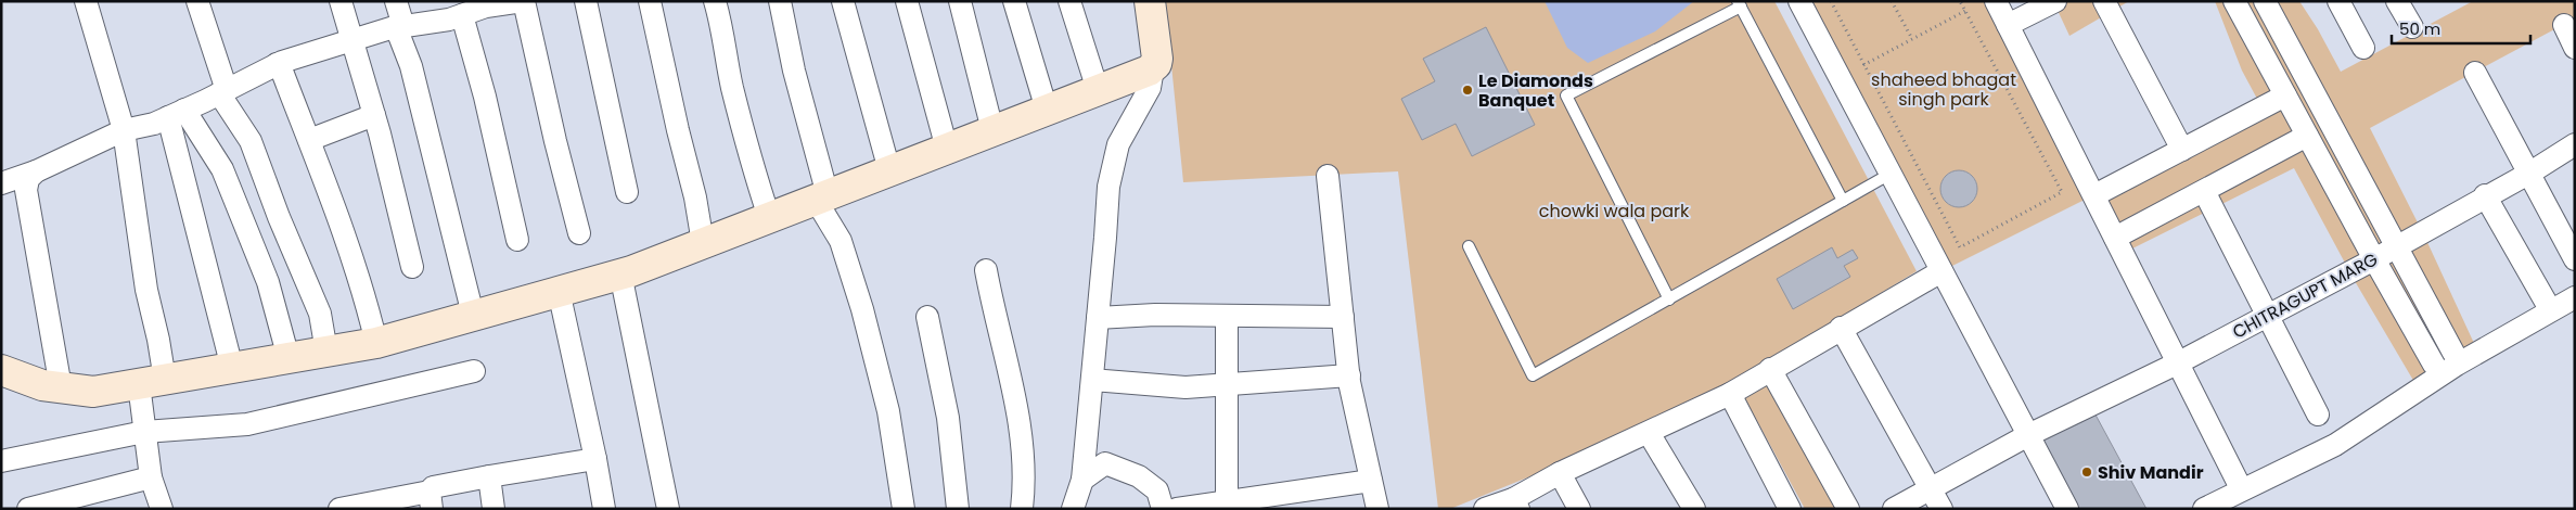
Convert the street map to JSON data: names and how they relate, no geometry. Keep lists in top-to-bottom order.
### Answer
{
  "streets": {
    "street": ["CHITRAGUPT MARG"]
  },
  "parks": ["shaheed bhagat singh park", "chowki wala park"],
  "places": ["Le Diamonds Banquet", "Shiv Mandir"],
  "scale_bar": "50 m"
}
